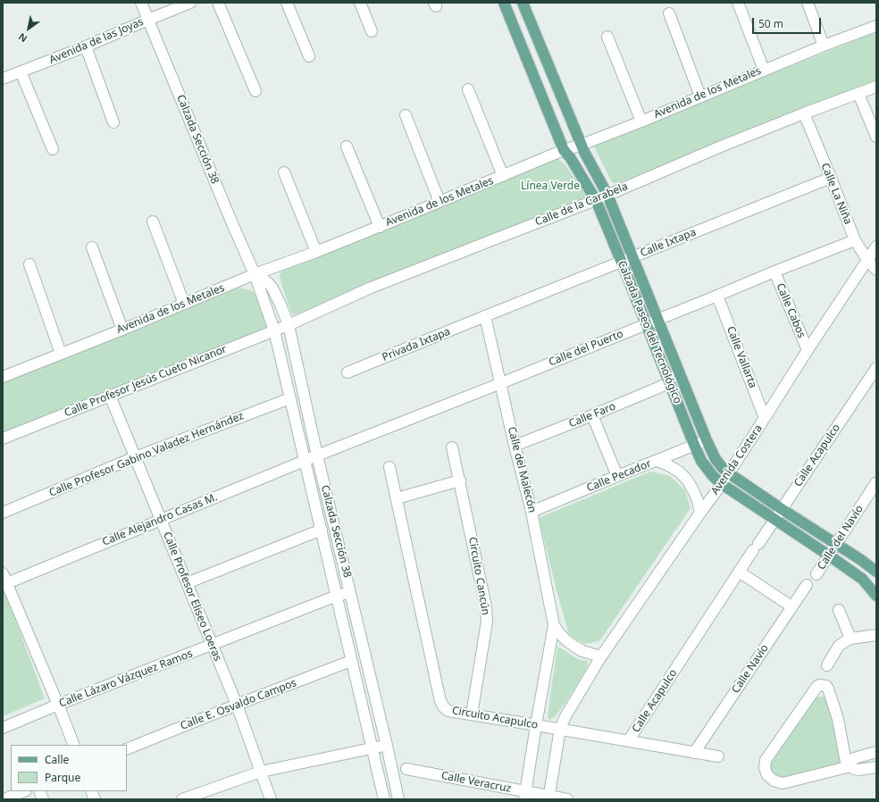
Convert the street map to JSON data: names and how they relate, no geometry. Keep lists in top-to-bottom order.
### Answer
{
  "streets": {
    "main road": ["Calzada Paseo del Tecnológico"],
    "street": [
      "Avenida de las Joyas",
      "Avenida de los Metales",
      "Calzada Sección 38",
      "Calle La Niña",
      "Calle de la Carabela",
      "Calle Ixtapa",
      "Calle Cabos",
      "Privada Ixtapa",
      "Calle del Puerto",
      "Calle Vallarta",
      "Calle Profesor Jesús Cueto Nicanor",
      "Calle Faro",
      "Calle Profesor Gabino Valadez Hernández",
      "Calle Acapulco",
      "Avenida Costera",
      "Calle del Malecón",
      "Calle Pecador",
      "Calle Alejandro Casas M.",
      "Calle del Navío",
      "Circuito Cancún",
      "Calle Profesor Eliseo Loeras",
      "Calle Navío",
      "Calle Lázaro Vázquez Ramos",
      "Calle E. Osvaldo Campos",
      "Circuito Acapulco",
      "Calle Veracruz"
    ]
  },
  "crossings": [
    ["Avenida de las Joyas", "Calzada Sección 38"],
    ["Avenida de los Metales", "Calzada Sección 38"],
    ["Avenida de los Metales", "Calzada Paseo del Tecnológico"],
    ["Calzada Sección 38", "Calle de la Carabela"],
    ["Calzada Sección 38", "Calle del Puerto"],
    ["Calzada Sección 38", "Calle Profesor Jesús Cueto Nicanor"],
    ["Calzada Sección 38", "Calle Profesor Gabino Valadez Hernández"],
    ["Calzada Sección 38", "Calle Alejandro Casas M."],
    ["Calzada Sección 38", "Calle Lázaro Vázquez Ramos"],
    ["Calzada Sección 38", "Calle E. Osvaldo Campos"],
    ["Calle La Niña", "Calle de la Carabela"],
    ["Calle La Niña", "Calle Ixtapa"],
    ["Calle La Niña", "Calle del Puerto"],
    ["Calle La Niña", "Avenida Costera"],
    ["Calle de la Carabela", "Calzada Paseo del Tecnológico"],
    ["Calle de la Carabela", "Calle Profesor Jesús Cueto Nicanor"],
    ["Calle Ixtapa", "Calzada Paseo del Tecnológico"],
    ["Calle Ixtapa", "Privada Ixtapa"],
    ["Calle Ixtapa", "Calle del Malecón"],
    ["Calle Cabos", "Calle del Puerto"],
    ["Calle Cabos", "Avenida Costera"],
    ["Calzada Paseo del Tecnológico", "Calle del Puerto"],
    ["Calzada Paseo del Tecnológico", "Calle Faro"],
    ["Calzada Paseo del Tecnológico", "Calle Acapulco"],
    ["Calzada Paseo del Tecnológico", "Avenida Costera"],
    ["Calzada Paseo del Tecnológico", "Calle Pecador"],
    ["Calzada Paseo del Tecnológico", "Calle del Navío"],
    ["Privada Ixtapa", "Calle del Malecón"],
    ["Calle del Puerto", "Calle Vallarta"],
    ["Calle del Puerto", "Calle del Malecón"],
    ["Calle del Puerto", "Calle Alejandro Casas M."],
    ["Calle Vallarta", "Avenida Costera"],
    ["Calle Profesor Jesús Cueto Nicanor", "Calle Profesor Eliseo Loeras"],
    ["Calle Faro", "Calle del Malecón"],
    ["Calle Profesor Gabino Valadez Hernández", "Calle Profesor Eliseo Loeras"],
    ["Calle Acapulco", "Circuito Acapulco"],
    ["Avenida Costera", "Circuito Acapulco"],
    ["Avenida Costera", "Calle Veracruz"],
    ["Calle del Malecón", "Calle Pecador"],
    ["Calle Alejandro Casas M.", "Calle Profesor Eliseo Loeras"],
    ["Circuito Cancún", "Circuito Acapulco"],
    ["Calle Profesor Eliseo Loeras", "Calle Lázaro Vázquez Ramos"],
    ["Calle Profesor Eliseo Loeras", "Calle E. Osvaldo Campos"],
    ["Calle Navío", "Circuito Acapulco"]
  ],
  "parks": ["Línea Verde"],
  "legend": ["Calle", "Parque"],
  "scale_bar": "50 m",
  "north": "bottom left"
}
